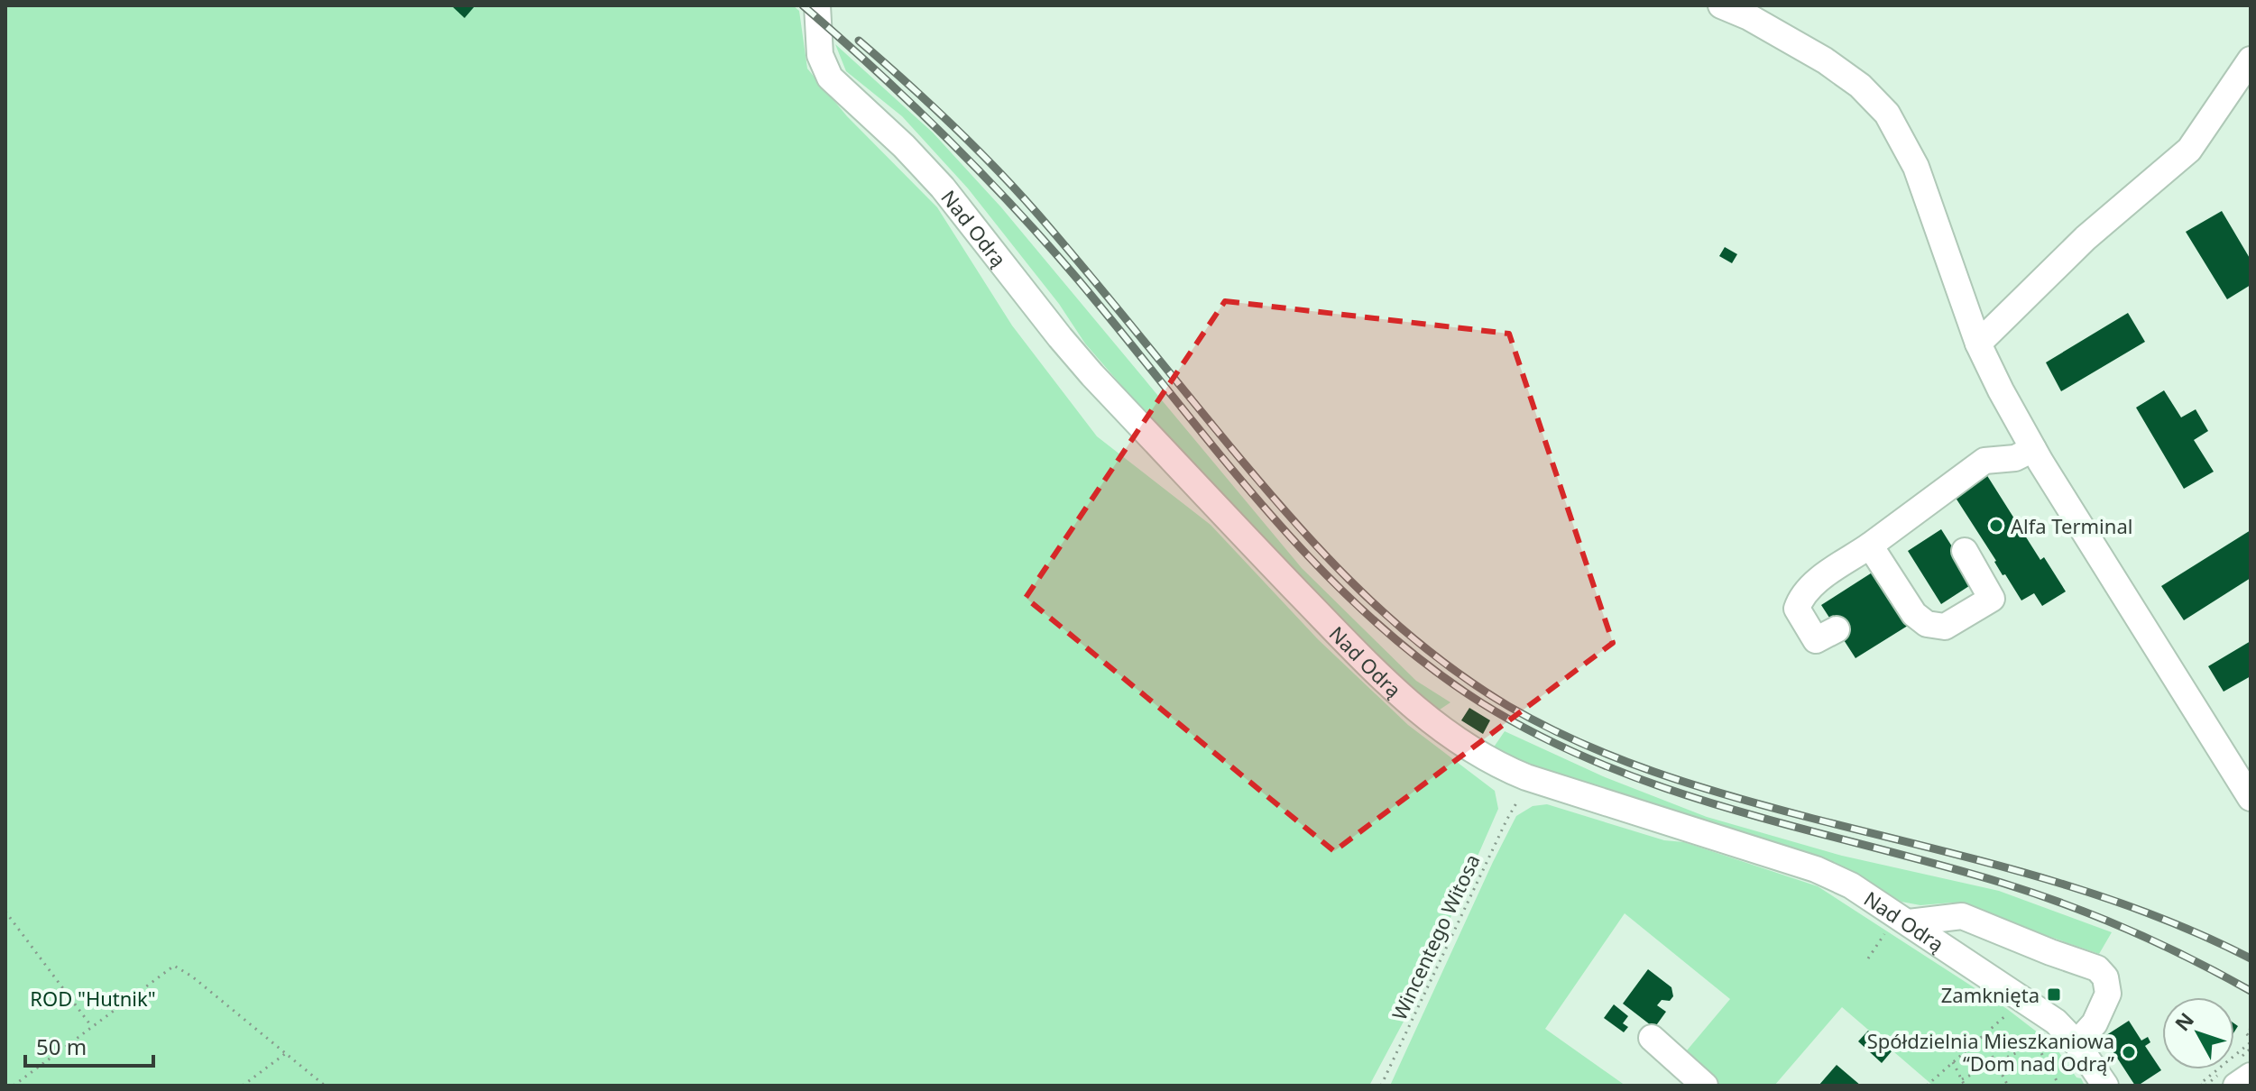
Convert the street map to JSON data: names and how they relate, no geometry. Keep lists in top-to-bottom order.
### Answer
{
  "streets": {
    "street": ["Nad Odrą"],
    "path": ["Wincentego Witosa"]
  },
  "parks": ["ROD \"Hutnik\""],
  "places": {
    "other": ["Alfa Terminal", "Spółdzielnia Mieszkaniowa “Dom nad Odrą”"],
    "transit": ["Zamknięta"]
  },
  "scale_bar": "50 m",
  "north": "top left"
}
